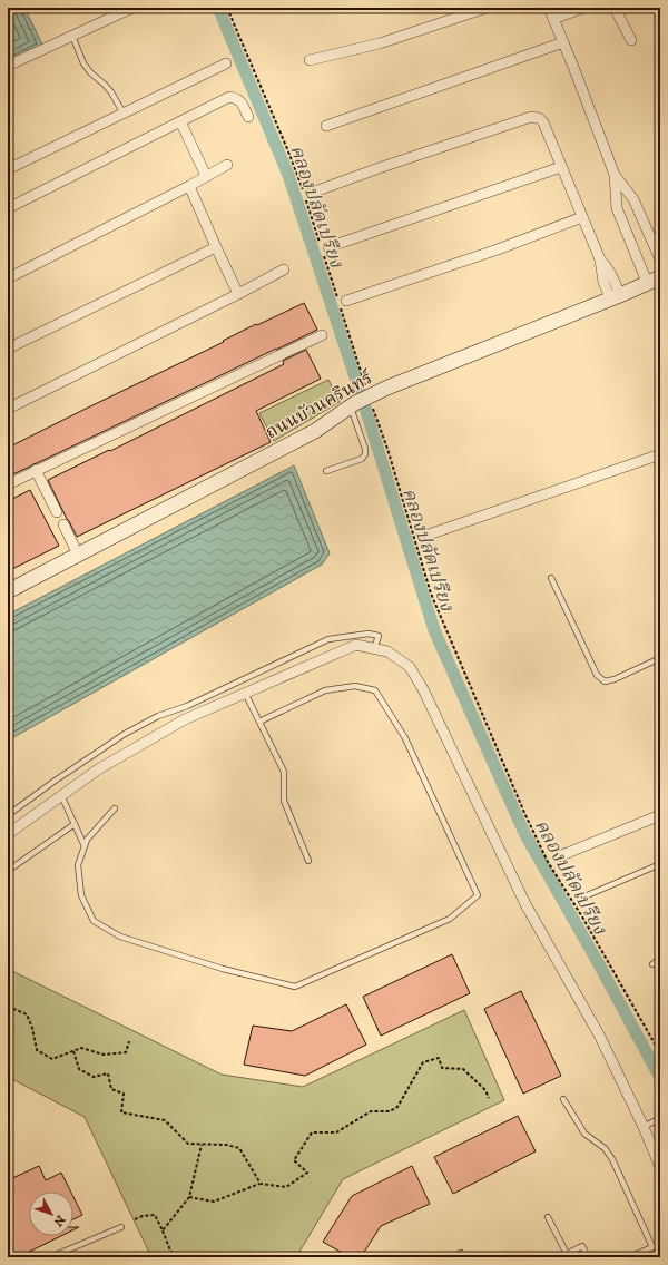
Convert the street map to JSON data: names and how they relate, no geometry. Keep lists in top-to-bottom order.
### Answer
{
  "streets": {
    "street": ["ถนนบัวนครินทร์"]
  },
  "water": ["คลองปลัดเปรียง"],
  "north": "bottom right"
}
